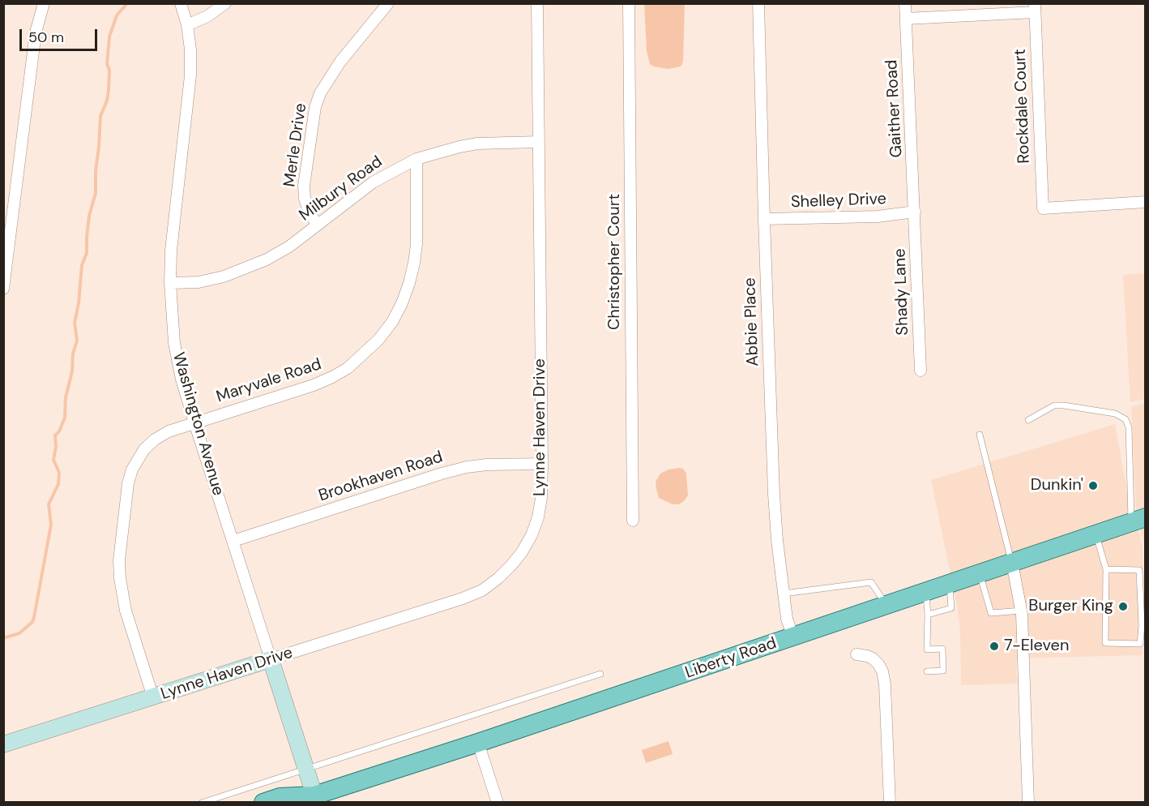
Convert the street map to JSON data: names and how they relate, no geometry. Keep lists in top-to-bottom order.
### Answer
{
  "streets": {
    "main road": ["Washington Avenue", "Lynne Haven Drive", "Liberty Road"],
    "street": [
      "Rockdale Court",
      "Gaither Road",
      "Merle Drive",
      "Milbury Road",
      "Shelley Drive",
      "Christopher Court",
      "Shady Lane",
      "Abbie Place",
      "Maryvale Road",
      "Brookhaven Road"
    ]
  },
  "crossings": [
    ["Gaither Road", "Shelley Drive"],
    ["Gaither Road", "Shady Lane"],
    ["Merle Drive", "Milbury Road"],
    ["Milbury Road", "Maryvale Road"],
    ["Milbury Road", "Washington Avenue"],
    ["Milbury Road", "Lynne Haven Drive"],
    ["Shelley Drive", "Shady Lane"],
    ["Shelley Drive", "Abbie Place"],
    ["Abbie Place", "Liberty Road"],
    ["Maryvale Road", "Washington Avenue"],
    ["Maryvale Road", "Lynne Haven Drive"],
    ["Washington Avenue", "Lynne Haven Drive"],
    ["Washington Avenue", "Brookhaven Road"],
    ["Washington Avenue", "Liberty Road"],
    ["Lynne Haven Drive", "Brookhaven Road"]
  ],
  "places": ["Dunkin'", "Burger King", "7-Eleven"],
  "scale_bar": "50 m"
}
